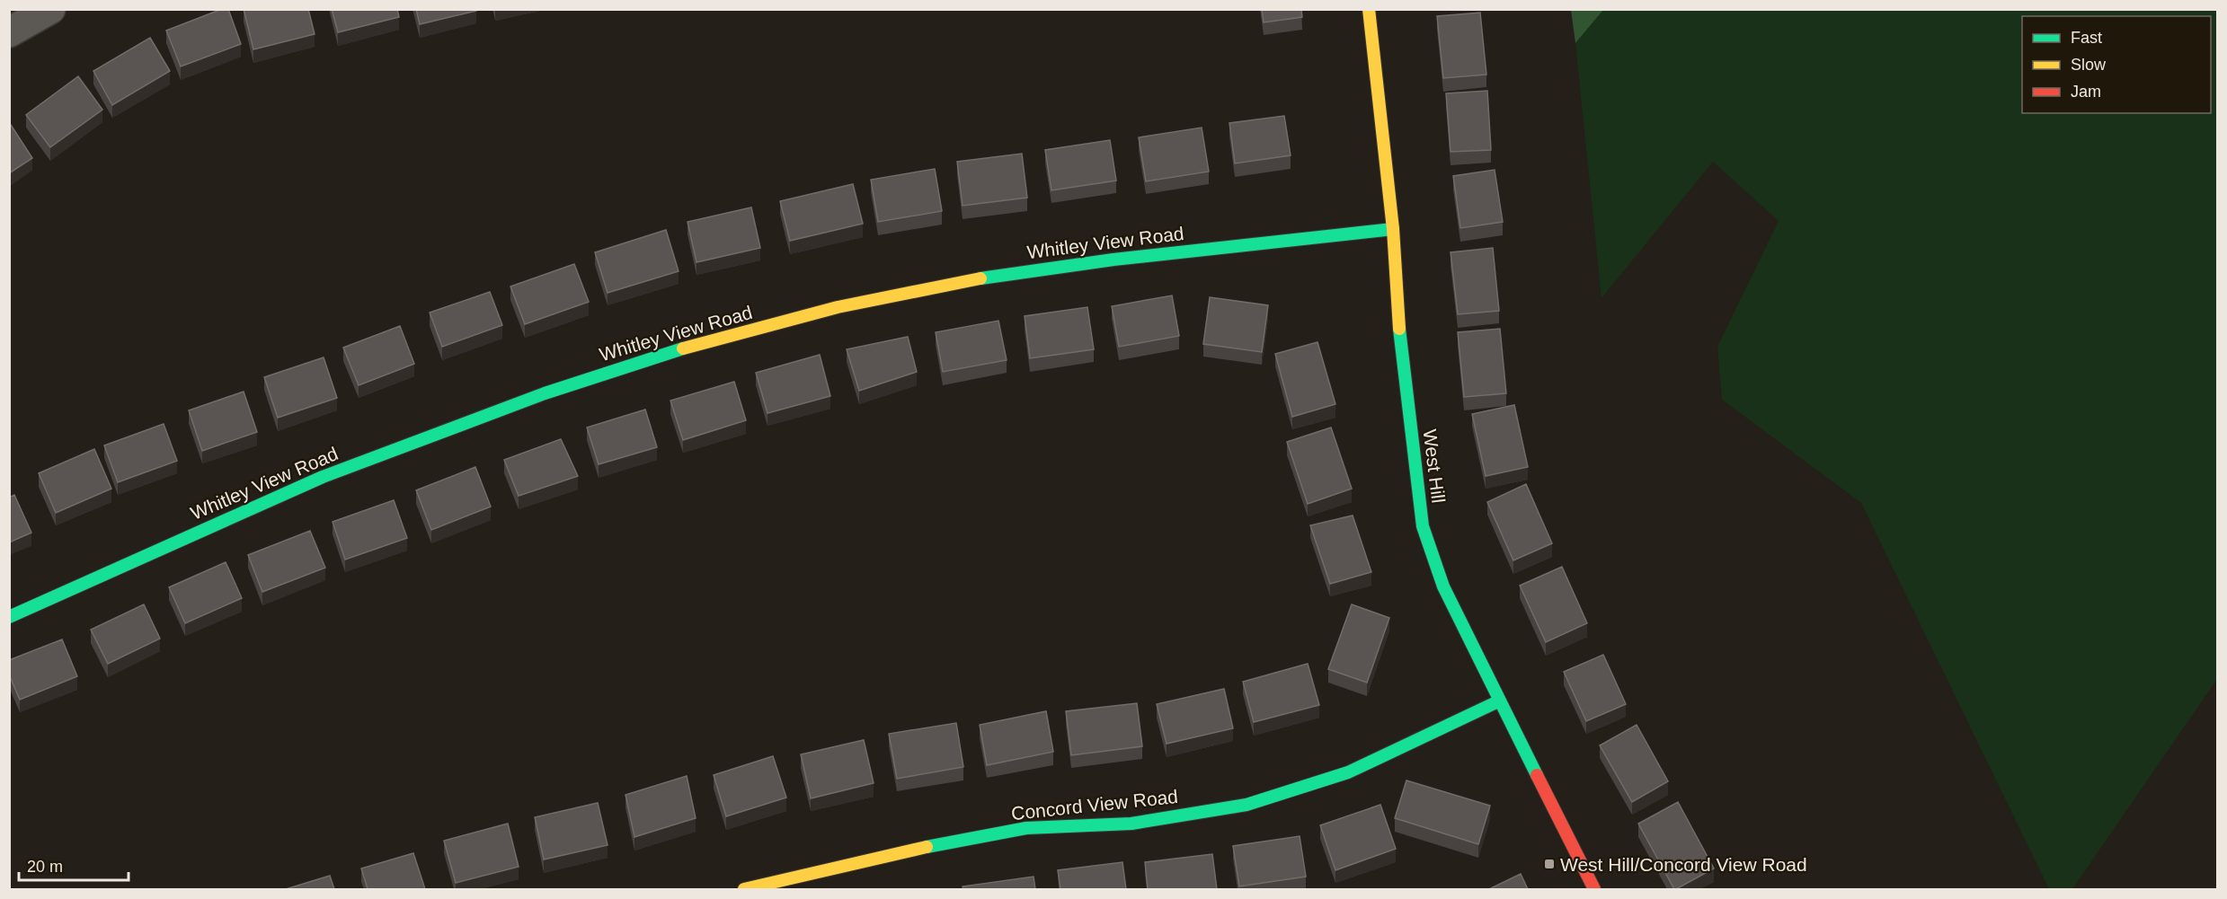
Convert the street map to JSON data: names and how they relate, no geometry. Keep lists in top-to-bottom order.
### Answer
{
  "streets": {
    "street": ["Whitley View Road", "West Hill", "Concord View Road"]
  },
  "crossings": [
    ["Whitley View Road", "West Hill"],
    ["West Hill", "Concord View Road"]
  ],
  "places": {
    "transit": ["West Hill/Concord View Road"]
  },
  "legend": ["Fast", "Slow", "Jam"],
  "scale_bar": "20 m"
}
